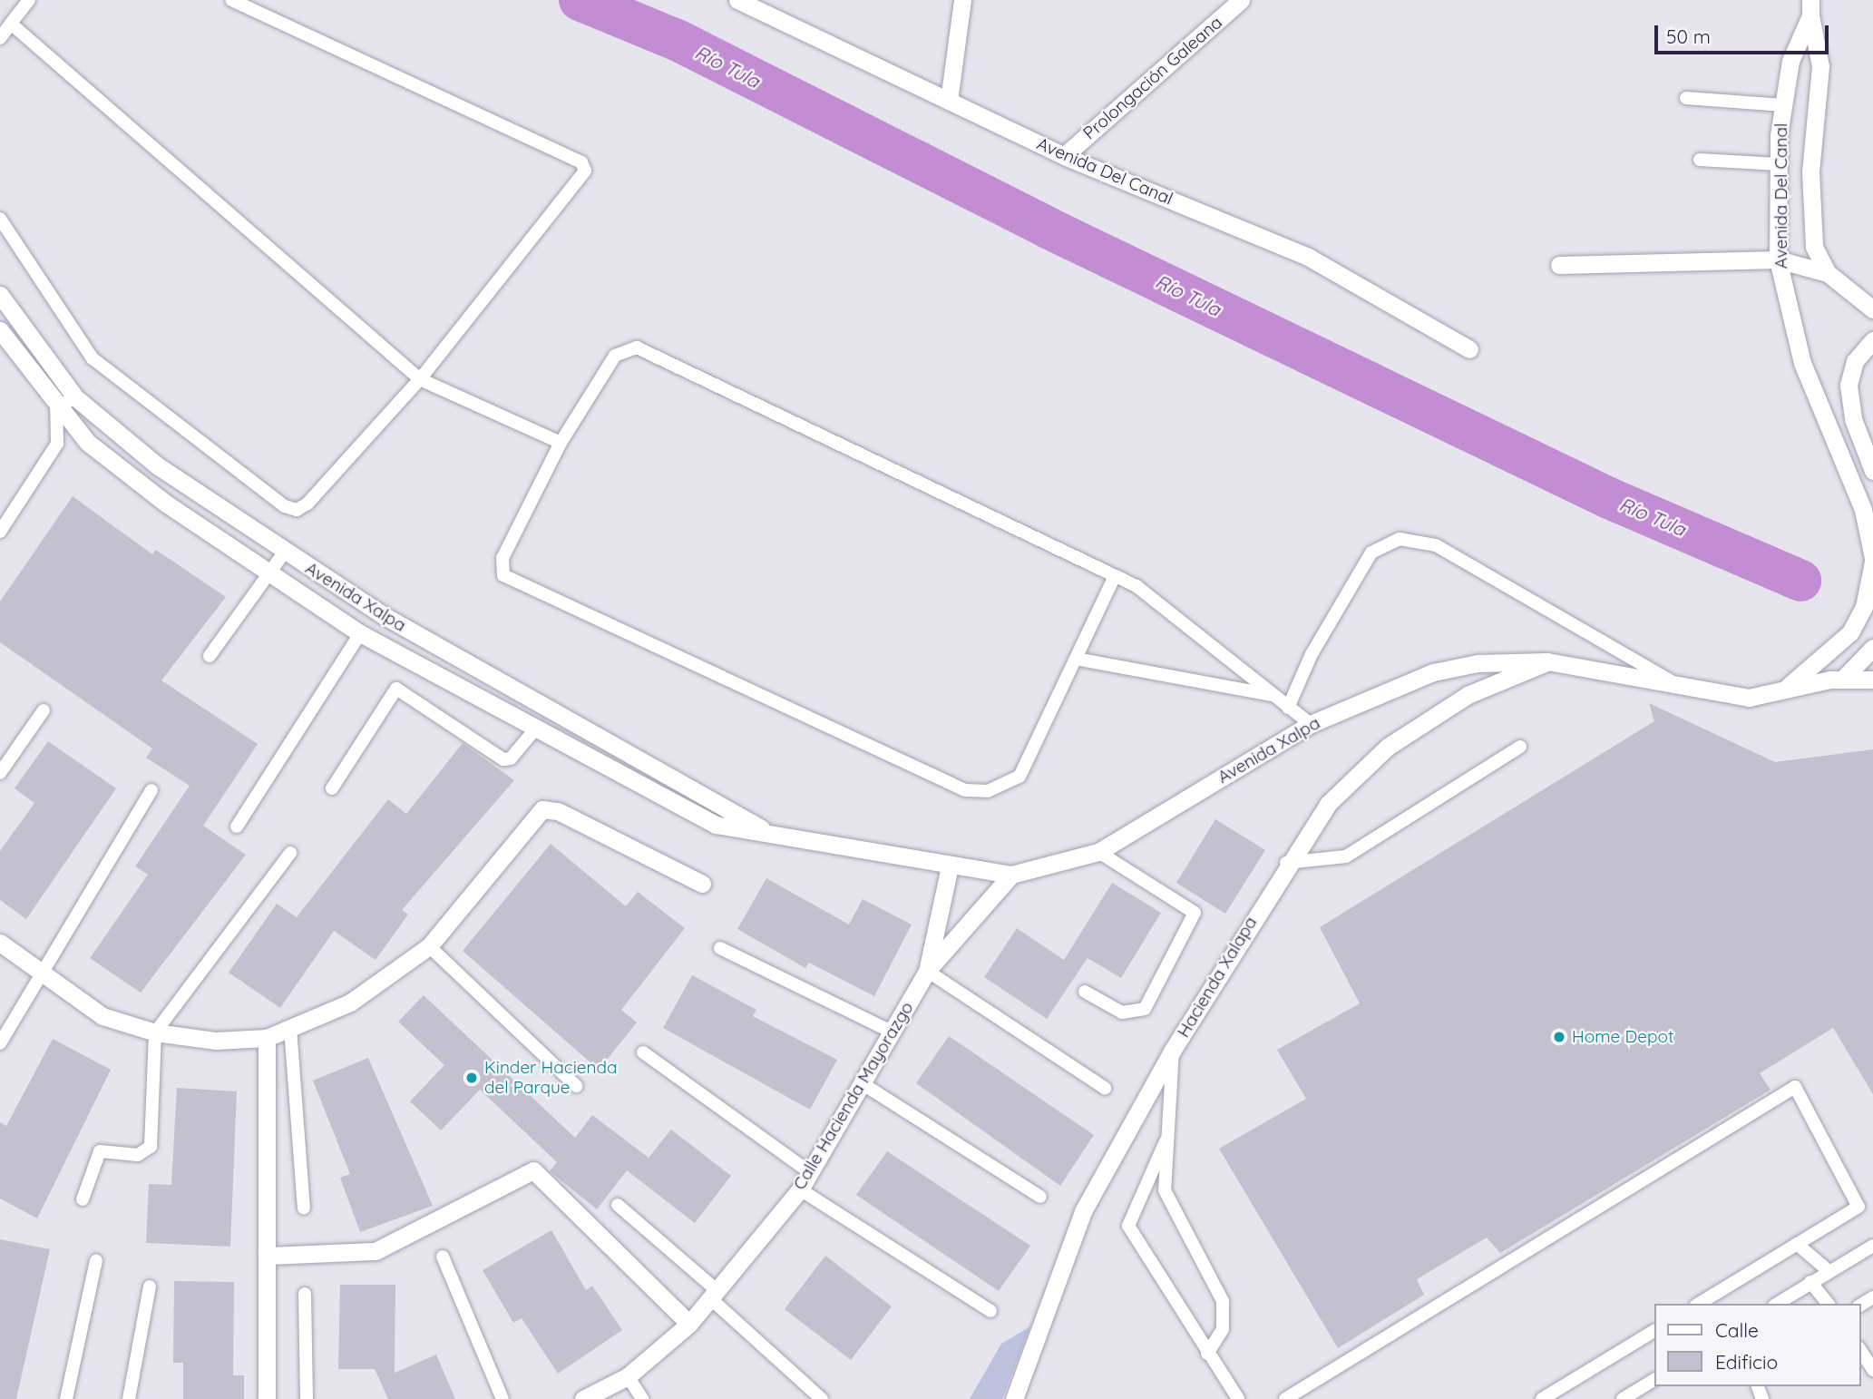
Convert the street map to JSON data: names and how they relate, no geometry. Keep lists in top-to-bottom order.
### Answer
{
  "streets": {
    "street": [
      "Prolongación Galeana",
      "Avenida Del Canal",
      "Avenida Xalpa",
      "Hacienda Xalapa",
      "Calle Hacienda Mayorazgo"
    ]
  },
  "crossings": [
    ["Prolongación Galeana", "Avenida Del Canal"],
    ["Avenida Del Canal", "Avenida Xalpa"],
    ["Avenida Xalpa", "Hacienda Xalapa"],
    ["Avenida Xalpa", "Calle Hacienda Mayorazgo"]
  ],
  "water": ["Río Tula"],
  "places": ["Home Depot", "Kinder Hacienda del Parque"],
  "legend": ["Calle", "Edificio"],
  "scale_bar": "50 m"
}
